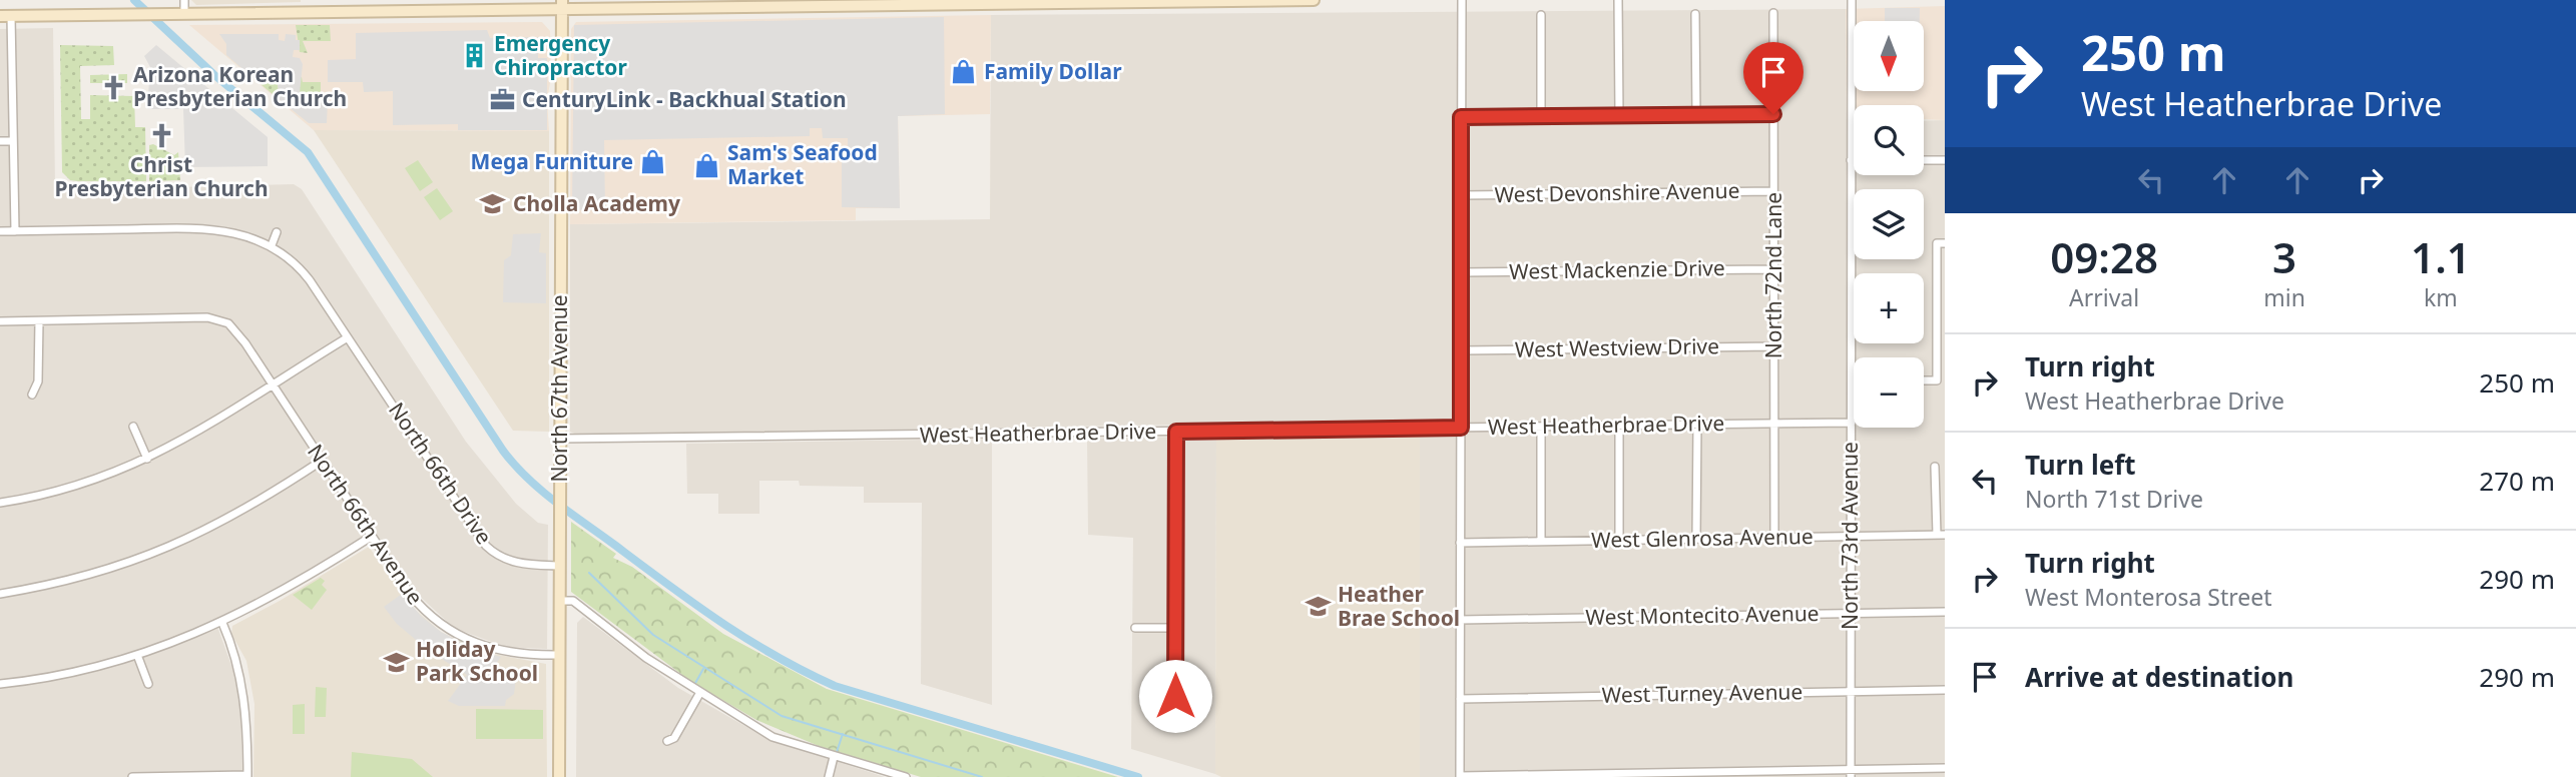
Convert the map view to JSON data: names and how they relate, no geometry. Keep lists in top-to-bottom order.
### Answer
{
  "streets": {
    "main road": ["North 67th Avenue"],
    "street": [
      "West Devonshire Avenue",
      "West Mackenzie Drive",
      "North 72nd Lane",
      "West Westview Drive",
      "West Heatherbrae Drive",
      "North 66th Drive",
      "North 66th Avenue",
      "North 73rd Avenue",
      "West Glenrosa Avenue",
      "West Montecito Avenue",
      "West Turney Avenue"
    ]
  },
  "crossings": [
    ["West Devonshire Avenue", "North 72nd Lane"],
    ["West Mackenzie Drive", "North 72nd Lane"],
    ["North 72nd Lane", "West Westview Drive"],
    ["North 72nd Lane", "West Heatherbrae Drive"],
    ["North 72nd Lane", "West Glenrosa Avenue"],
    ["North 67th Avenue", "West Heatherbrae Drive"],
    ["North 67th Avenue", "North 66th Drive"],
    ["North 67th Avenue", "North 66th Avenue"],
    ["West Heatherbrae Drive", "North 73rd Avenue"],
    ["North 73rd Avenue", "West Glenrosa Avenue"],
    ["North 73rd Avenue", "West Montecito Avenue"],
    ["North 73rd Avenue", "West Turney Avenue"]
  ],
  "places": {
    "building": ["Emergency Chiropractor"],
    "shop": ["Family Dollar", "Mega Furniture", "Sam's Seafood Market"],
    "church": ["Arizona Korean Presbyterian Church", "Christ Presbyterian Church"],
    "office": ["CenturyLink - Backhual Station"],
    "school or university": ["Cholla Academy", "Heather Brae School", "Holiday Park School"]
  },
  "north": "bottom",
  "page": {
    "turn": ["250 m", "West Heatherbrae Drive"],
    "map_buttons": ["+", "−"],
    "eta": [
      "09:28",
      "Arrival",
      "3",
      "min",
      "1.1",
      "km"
    ],
    "list": [
      {
        "name": "Turn right",
        "note": "West Heatherbrae Drive",
        "value": "250 m"
      },
      {
        "name": "Turn left",
        "note": "North 71st Drive",
        "value": "270 m"
      },
      {
        "name": "Turn right",
        "note": "West Monterosa Street",
        "value": "290 m"
      },
      {
        "name": "Arrive at destination",
        "value": "290 m"
      }
    ]
  }
}
